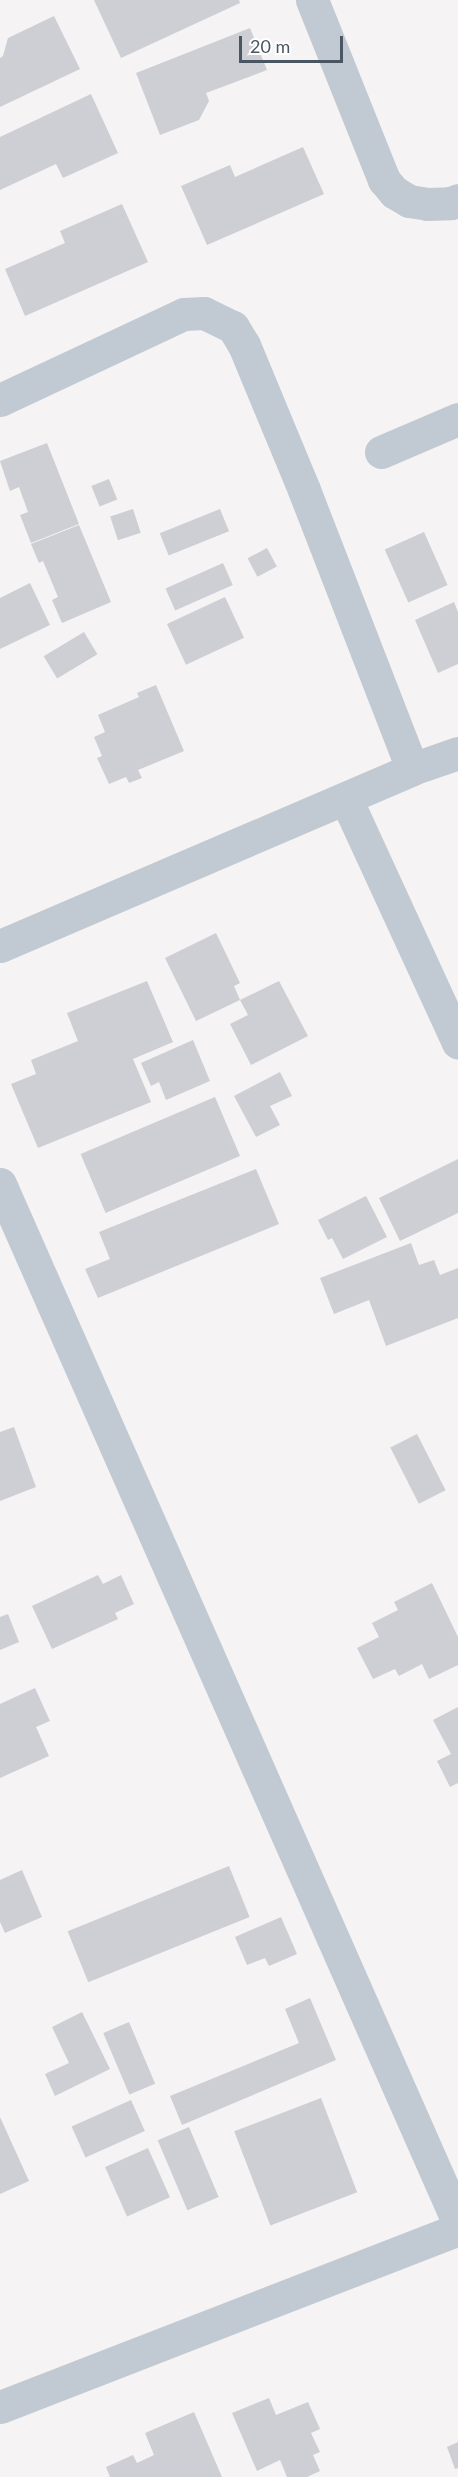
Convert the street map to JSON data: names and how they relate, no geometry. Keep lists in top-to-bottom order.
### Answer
{
  "scale_bar": "20 m"
}
